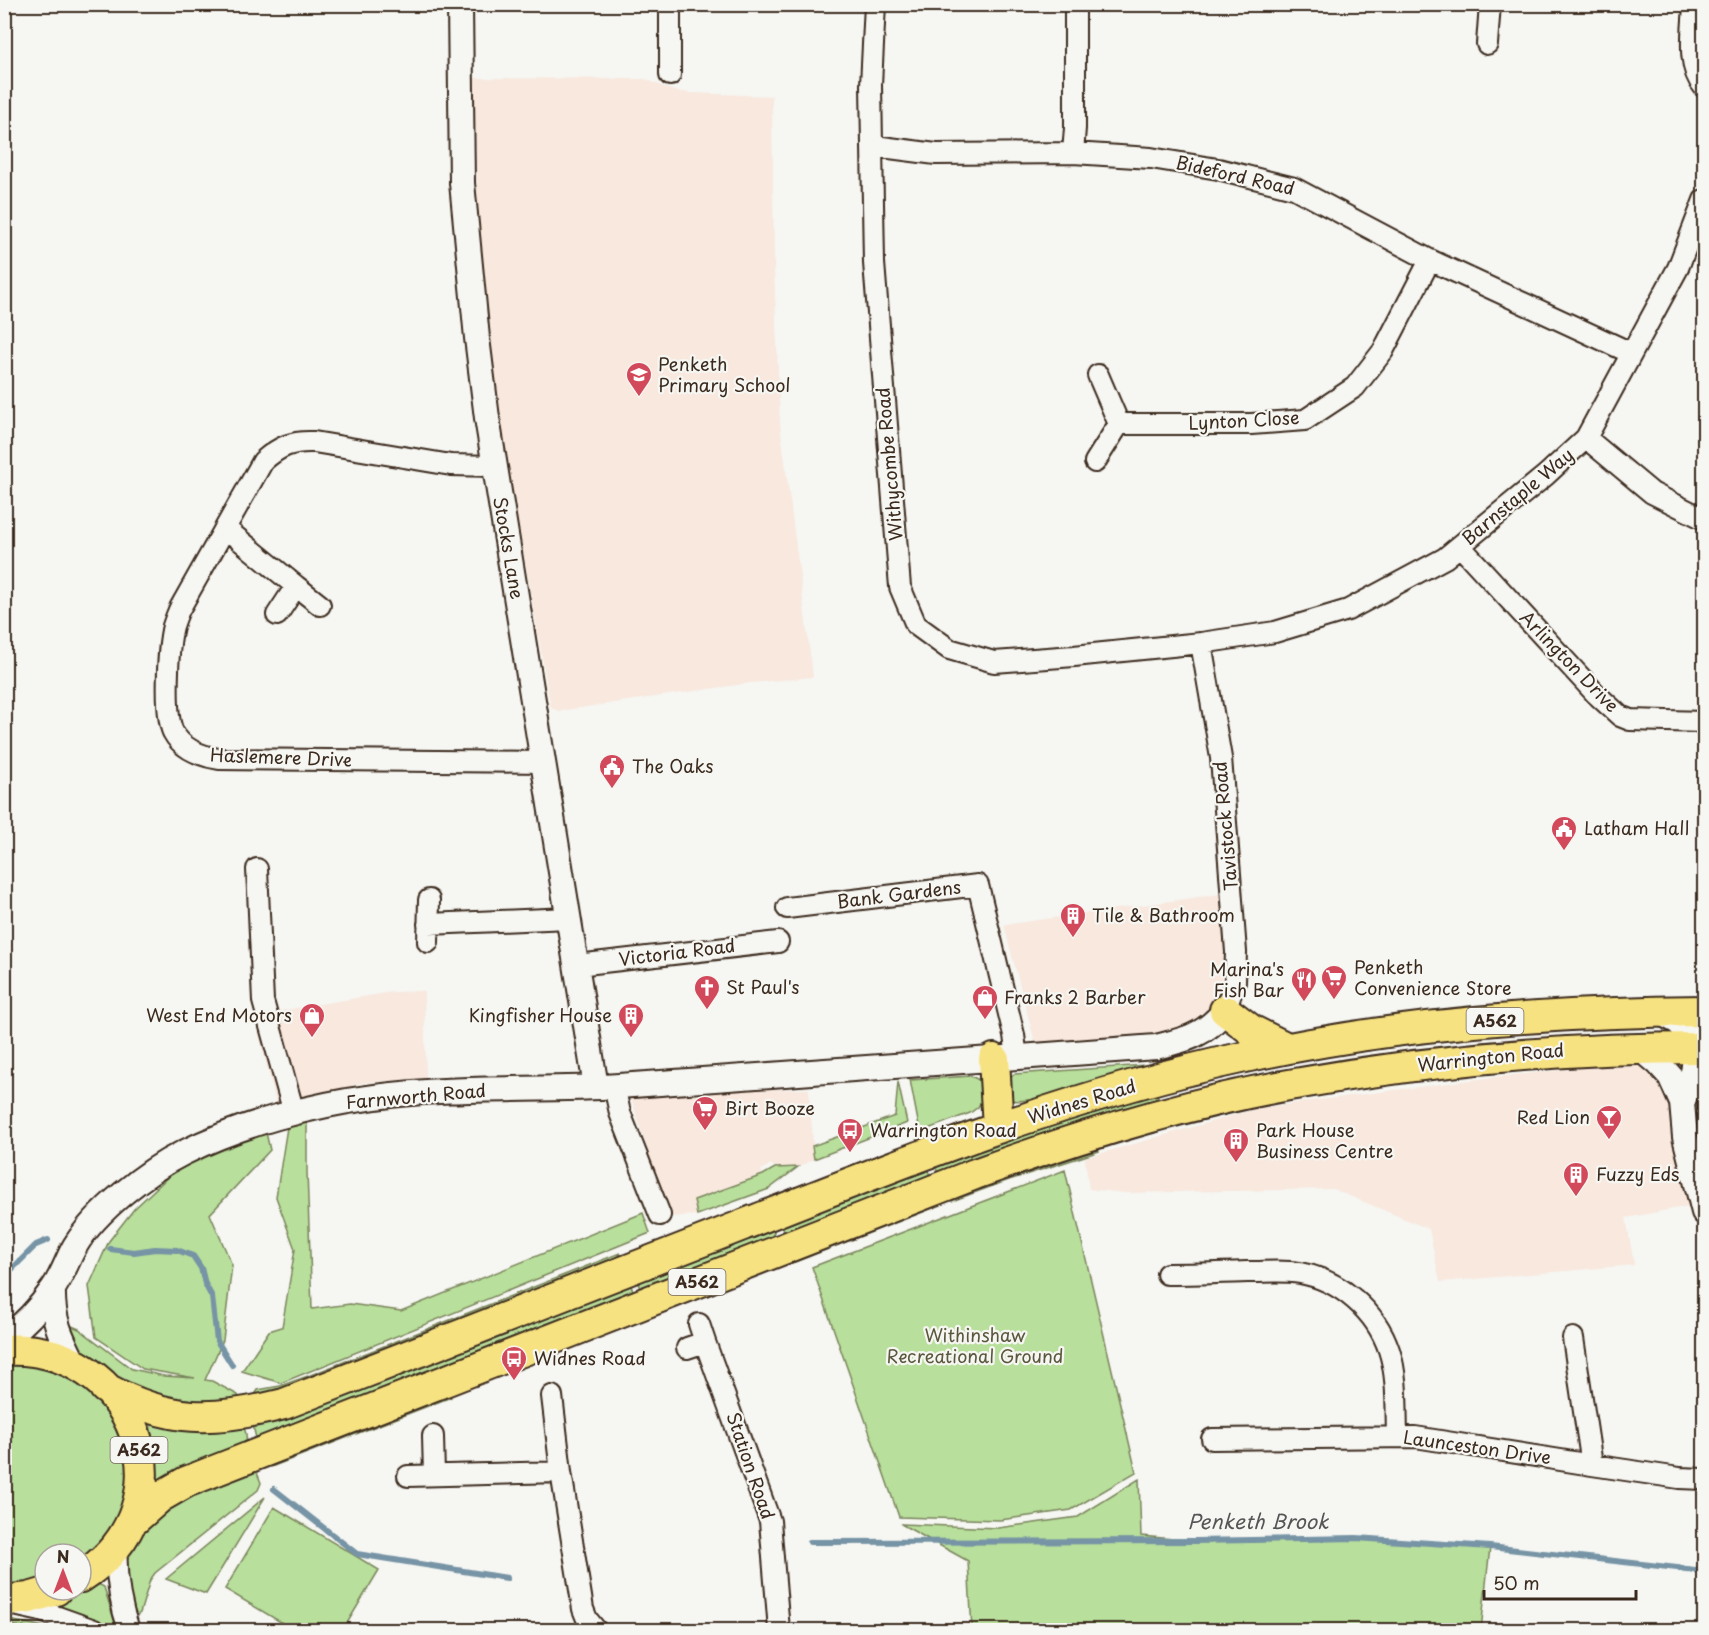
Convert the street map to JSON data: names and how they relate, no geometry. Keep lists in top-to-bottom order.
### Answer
{
  "streets": {
    "main road": ["A562", "Warrington Road", "Widnes Road"],
    "street": [
      "Bideford Road",
      "Lynton Close",
      "Withycombe Road",
      "Barnstaple Way",
      "Stocks Lane",
      "Arlington Drive",
      "Haslemere Drive",
      "Tavistock Road",
      "Bank Gardens",
      "Victoria Road",
      "Farnworth Road",
      "Launceston Drive",
      "Station Road"
    ]
  },
  "crossings": [
    ["Bideford Road", "Lynton Close"],
    ["Bideford Road", "Withycombe Road"],
    ["Bideford Road", "Barnstaple Way"],
    ["Withycombe Road", "Barnstaple Way"],
    ["Withycombe Road", "Tavistock Road"],
    ["Barnstaple Way", "Arlington Drive"],
    ["Barnstaple Way", "Tavistock Road"],
    ["Stocks Lane", "Haslemere Drive"],
    ["Stocks Lane", "Victoria Road"],
    ["Stocks Lane", "Farnworth Road"],
    ["A562", "Widnes Road"],
    ["Warrington Road", "Widnes Road"]
  ],
  "water": ["Penketh Brook"],
  "parks": ["Withinshaw Recreational Ground"],
  "places": {
    "school or university": ["Penketh Primary School"],
    "public building": ["The Oaks", "Latham Hall"],
    "building": [
      "Tile & Bathroom",
      "Kingfisher House",
      "Park House Business Centre",
      "Fuzzy Eds"
    ],
    "supermarket": ["Penketh Convenience Store", "Birt Booze"],
    "restaurant": ["Marina's Fish Bar"],
    "church": ["St Paul's"],
    "shop": ["Franks 2 Barber", "West End Motors"],
    "bar": ["Red Lion"],
    "bus stop": ["Warrington Road", "Widnes Road"]
  },
  "scale_bar": "50 m",
  "north": "top"
}
